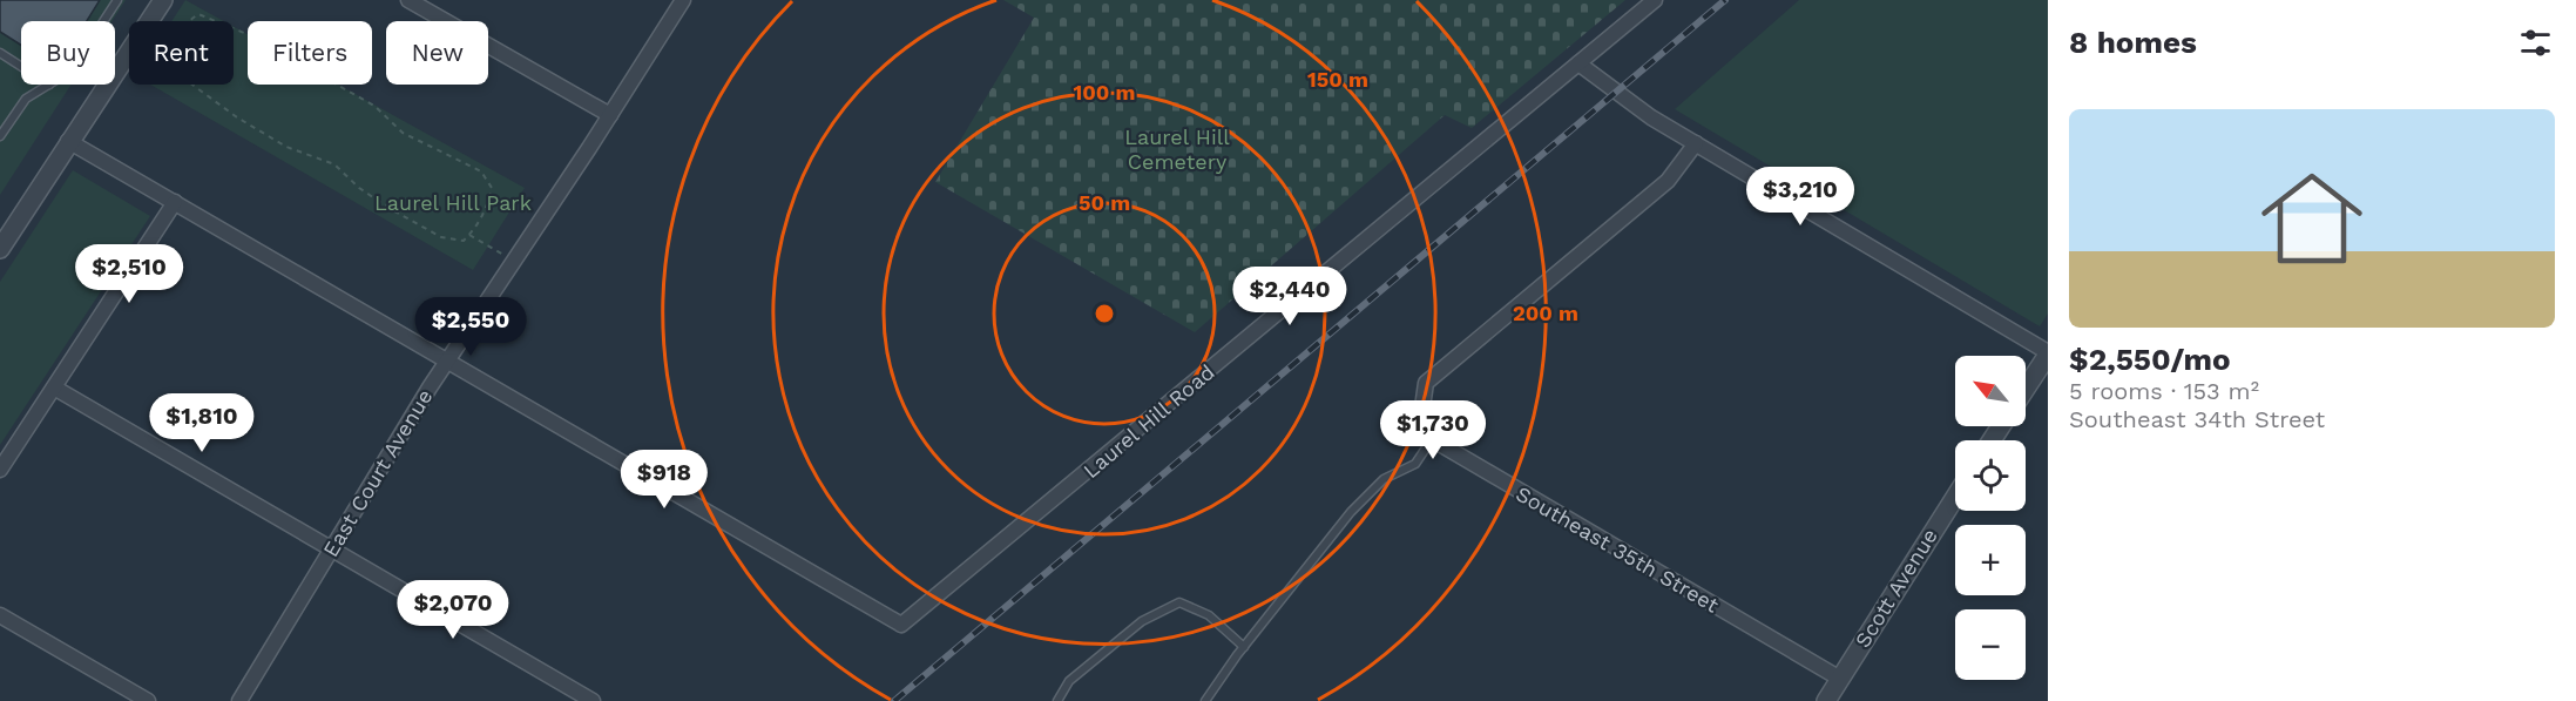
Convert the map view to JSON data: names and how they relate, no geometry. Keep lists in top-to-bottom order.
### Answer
{
  "streets": {
    "street": [
      "Laurel Hill Road",
      "East Court Avenue",
      "Southeast 35th Street",
      "Scott Avenue"
    ]
  },
  "crossings": [
    ["Laurel Hill Road", "East Court Avenue"],
    ["Southeast 35th Street", "Scott Avenue"]
  ],
  "parks": ["Laurel Hill Cemetery", "Laurel Hill Park"],
  "north": "top left",
  "page": {
    "heading": "8 homes",
    "chip": [
      "Buy",
      "Rent",
      "Filters",
      "New"
    ],
    "list": [
      {
        "name": "$2,550/mo",
        "note": "5 rooms · 153 m² · Southeast 34th Street"
      }
    ],
    "price": [
      "$3,210",
      "$2,510",
      "$2,440",
      "$2,550",
      "$1,810",
      "$1,730",
      "$918",
      "$2,070"
    ],
    "map_buttons": ["+", "−"]
  },
  "rings": [
    "150 m",
    "100 m",
    "50 m",
    "200 m"
  ]
}
